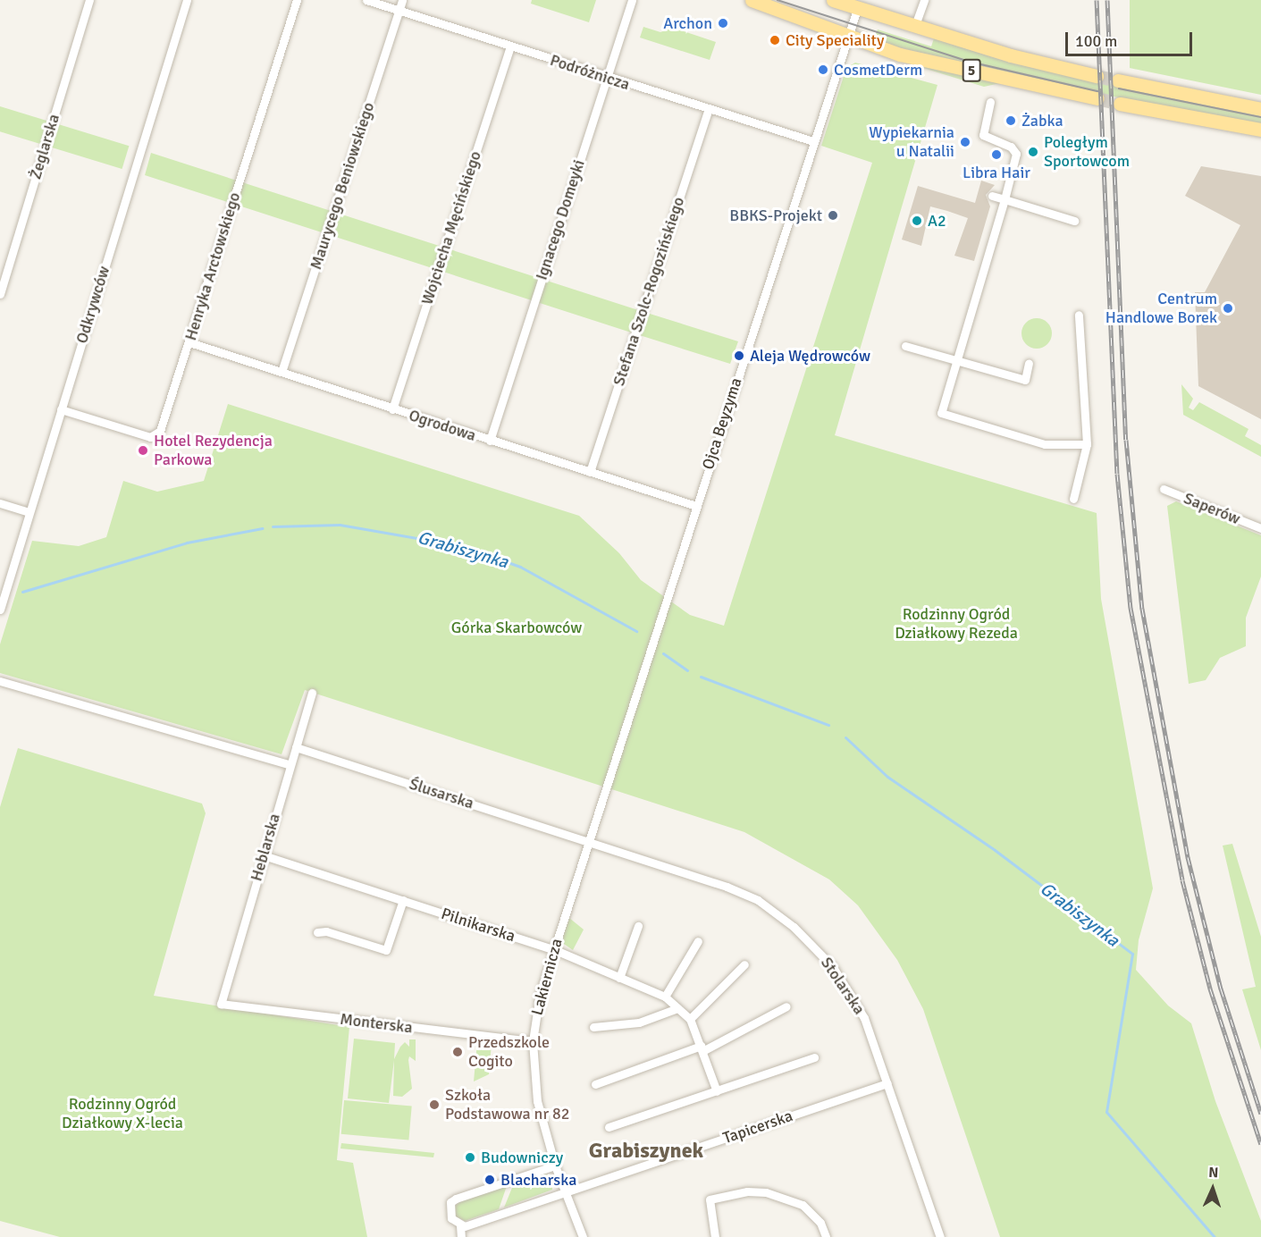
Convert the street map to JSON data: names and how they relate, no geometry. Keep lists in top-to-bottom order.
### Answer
{
  "streets": {
    "main road": ["5"],
    "street": [
      "Podróżnicza",
      "Żeglarska",
      "Maurycego Beniowskiego",
      "Ignacego Domeyki",
      "Wojciecha Męcińskiego",
      "Henryka Arctowskiego",
      "Stefana Szolc-Rogozińskiego",
      "Odkrywców",
      "Ojca Beyzyma",
      "Ogrodowa",
      "Saperów",
      "Ślusarska",
      "Heblarska",
      "Pilnikarska",
      "Lakiernicza",
      "Stolarska",
      "Monterska",
      "Tapicerska"
    ]
  },
  "crossings": [
    ["5", "Ojca Beyzyma"],
    ["Podróżnicza", "Maurycego Beniowskiego"],
    ["Podróżnicza", "Ignacego Domeyki"],
    ["Podróżnicza", "Wojciecha Męcińskiego"],
    ["Podróżnicza", "Stefana Szolc-Rogozińskiego"],
    ["Podróżnicza", "Ojca Beyzyma"],
    ["Maurycego Beniowskiego", "Ogrodowa"],
    ["Ignacego Domeyki", "Ogrodowa"],
    ["Wojciecha Męcińskiego", "Ogrodowa"],
    ["Henryka Arctowskiego", "Odkrywców"],
    ["Henryka Arctowskiego", "Ogrodowa"],
    ["Stefana Szolc-Rogozińskiego", "Ogrodowa"],
    ["Ojca Beyzyma", "Ogrodowa"],
    ["Ojca Beyzyma", "Ślusarska"],
    ["Ojca Beyzyma", "Lakiernicza"],
    ["Ojca Beyzyma", "Stolarska"],
    ["Ślusarska", "Heblarska"],
    ["Ślusarska", "Lakiernicza"],
    ["Ślusarska", "Stolarska"],
    ["Heblarska", "Pilnikarska"],
    ["Heblarska", "Monterska"],
    ["Pilnikarska", "Lakiernicza"],
    ["Lakiernicza", "Stolarska"],
    ["Lakiernicza", "Monterska"],
    ["Lakiernicza", "Tapicerska"],
    ["Stolarska", "Tapicerska"]
  ],
  "districts": ["Grabiszynek"],
  "water": ["Grabiszynka"],
  "parks": ["Rodzinny Ogród Działkowy Rezeda", "Górka Skarbowców", "Rodzinny Ogród Działkowy X-lecia"],
  "places": [
    "Archon",
    "City Speciality",
    "CosmetDerm",
    "Żabka",
    "Wypiekarnia u Natalii",
    "Poległym Sportowcom",
    "Libra Hair",
    "BBKS-Projekt",
    "A2",
    "Centrum Handlowe Borek",
    "Aleja Wędrowców",
    "Hotel Rezydencja Parkowa",
    "Przedszkole Cogito",
    "Szkoła Podstawowa nr 82",
    "Budowniczy",
    "Blacharska"
  ],
  "scale_bar": "100 m",
  "north": "top"
}
